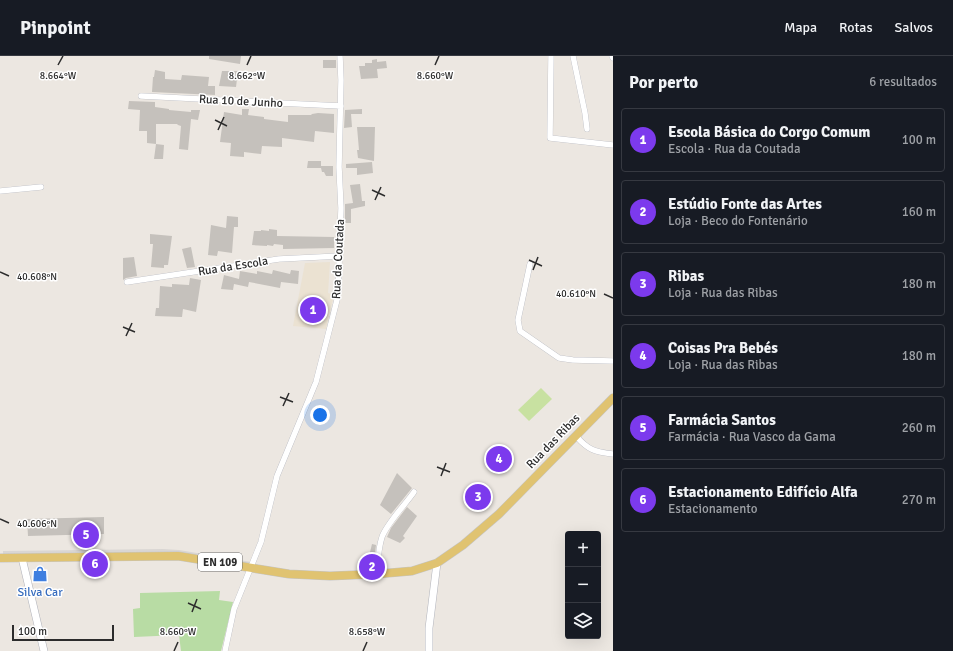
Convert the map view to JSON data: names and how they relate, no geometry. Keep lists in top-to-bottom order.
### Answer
{
  "streets": {
    "main road": ["Rua das Ribas", "EN 109"],
    "street": ["Rua 10 de Junho", "Rua da Coutada", "Rua da Escola"]
  },
  "crossings": [
    ["Rua 10 de Junho", "Rua da Coutada"],
    ["Rua da Coutada", "Rua da Escola"],
    ["Rua da Coutada", "EN 109"],
    ["Rua das Ribas", "EN 109"]
  ],
  "places": {
    "shop": ["Silva Car"]
  },
  "scale_bar": "100 m",
  "page": {
    "header": "Pinpoint",
    "nav": ["Mapa", "Rotas", "Salvos"],
    "heading": ["Por perto", "6 resultados"],
    "list": [
      {
        "mark": "1",
        "name": "Escola Básica do Corgo Comum",
        "note": "Escola · Rua da Coutada",
        "value": "100 m"
      },
      {
        "mark": "2",
        "name": "Estúdio Fonte das Artes",
        "note": "Loja · Beco do Fontenário",
        "value": "160 m"
      },
      {
        "mark": "3",
        "name": "Ribas",
        "note": "Loja · Rua das Ribas",
        "value": "180 m"
      },
      {
        "mark": "4",
        "name": "Coisas Pra Bebés",
        "note": "Loja · Rua das Ribas",
        "value": "180 m"
      },
      {
        "mark": "5",
        "name": "Farmácia Santos",
        "note": "Farmácia · Rua Vasco da Gama",
        "value": "260 m"
      },
      {
        "mark": "6",
        "name": "Estacionamento Edifício Alfa",
        "note": "Estacionamento",
        "value": "270 m"
      }
    ],
    "pins": [
      "1",
      "4",
      "3",
      "5",
      "6",
      "2"
    ],
    "map_buttons": ["+", "−"],
    "scale": "100 m"
  },
  "coordinates": [
    "8.664°W",
    "8.662°W",
    "8.660°W",
    "40.608°N",
    "40.610°N",
    "40.606°N",
    "8.658°W"
  ]
}
